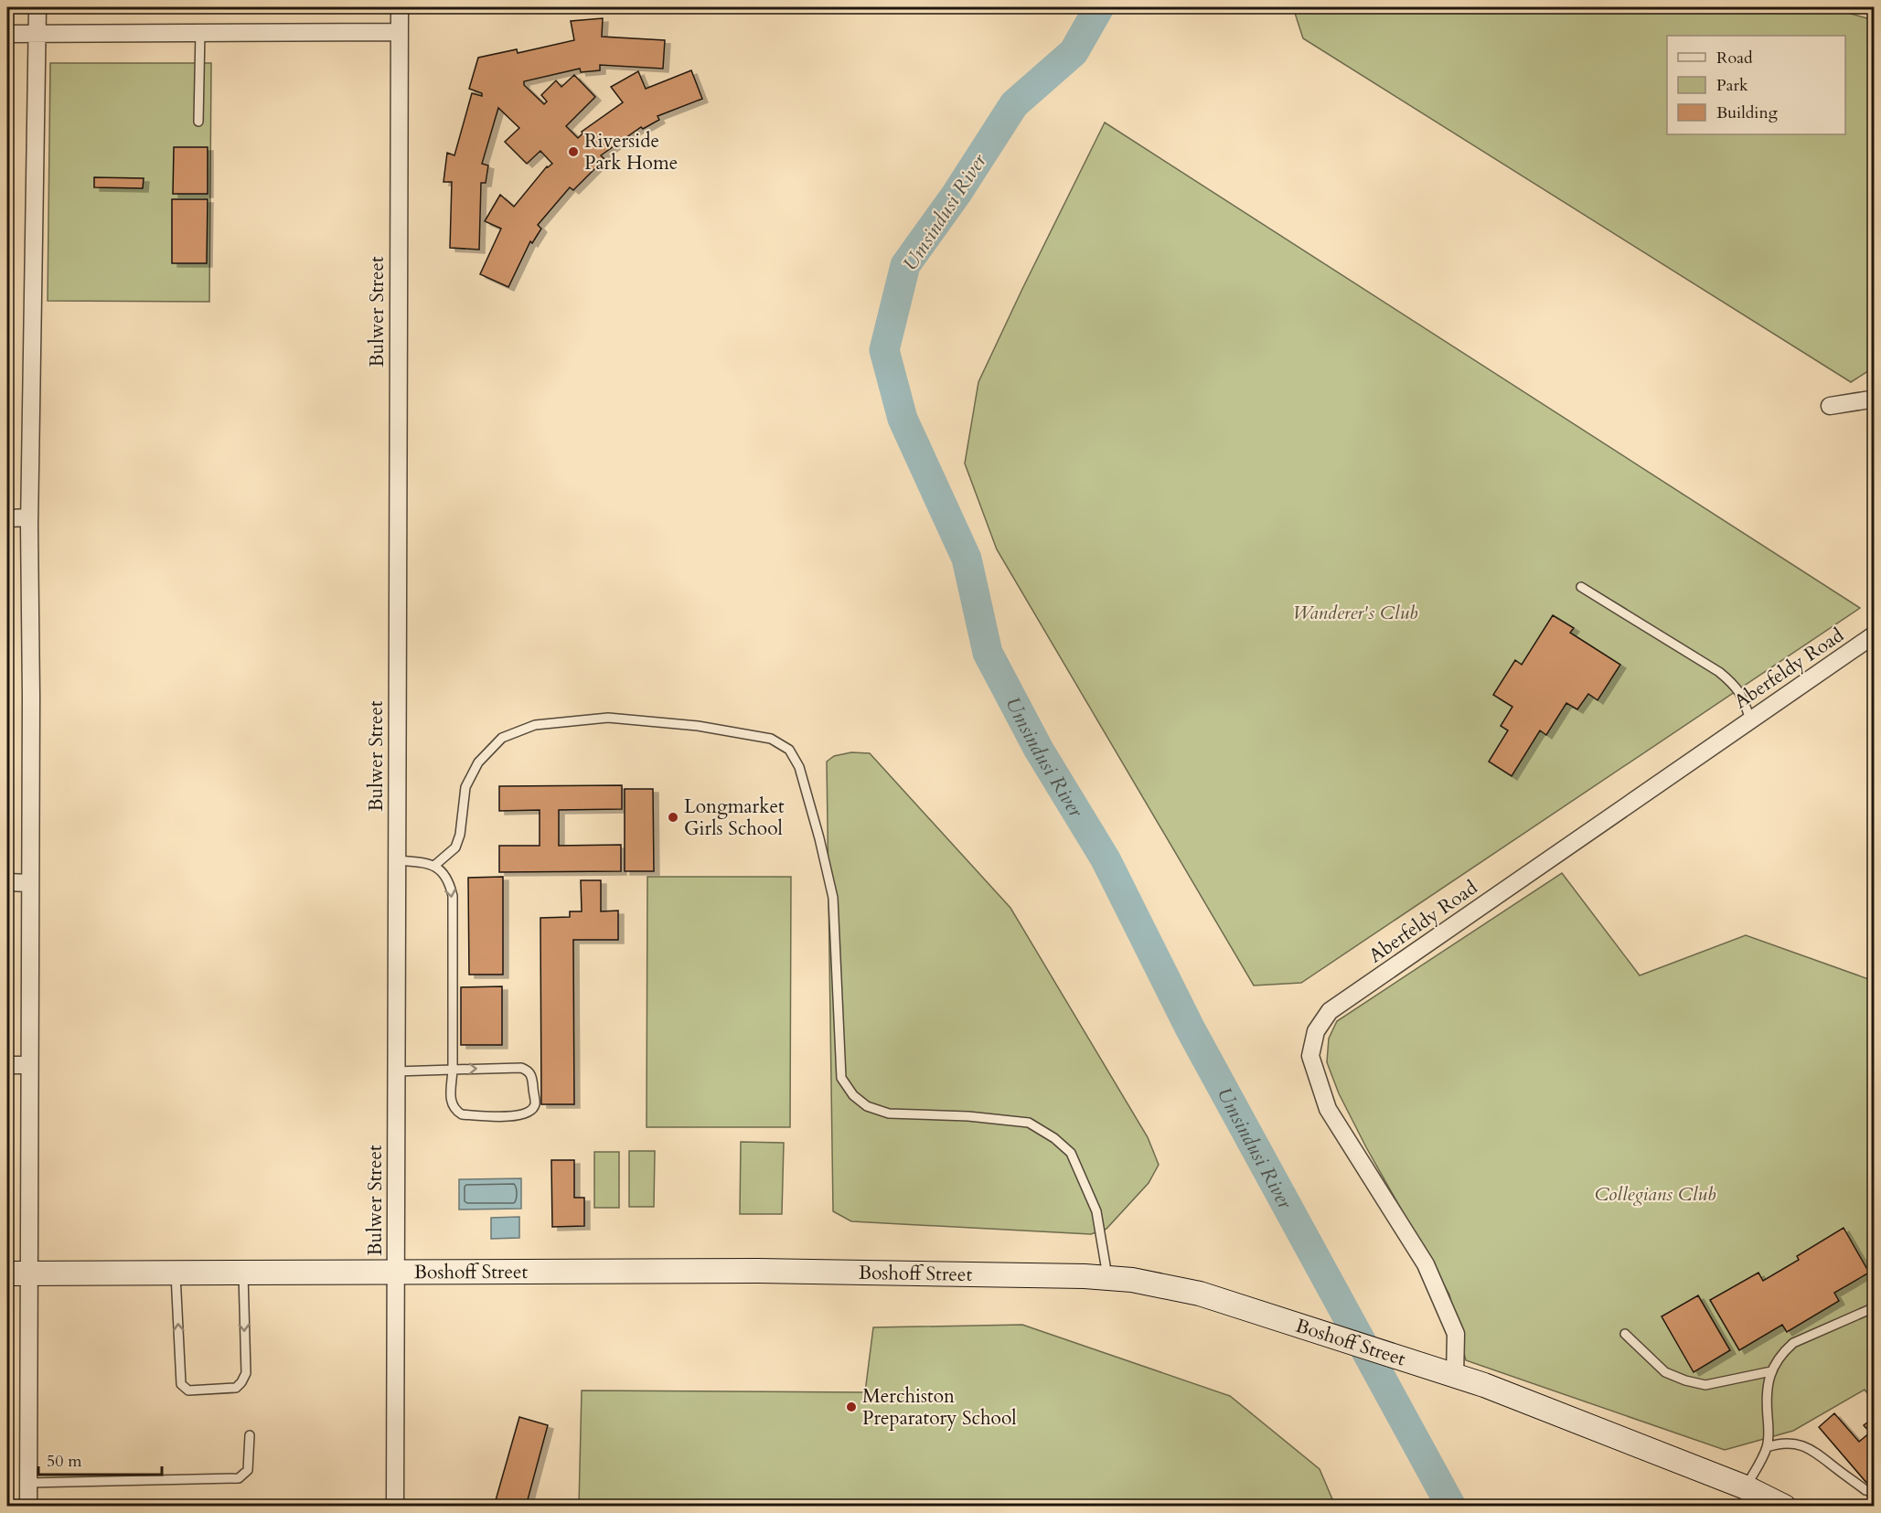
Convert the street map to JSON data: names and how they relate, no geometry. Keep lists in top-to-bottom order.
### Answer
{
  "streets": {
    "main road": ["Boshoff Street"],
    "street": ["Bulwer Street", "Aberfeldy Road"]
  },
  "crossings": [
    ["Bulwer Street", "Boshoff Street"],
    ["Aberfeldy Road", "Boshoff Street"]
  ],
  "water": ["Umsindusi River"],
  "parks": ["Wanderer's Club", "Collegians Club"],
  "places": ["Riverside Park Home", "Longmarket Girls School", "Merchiston Preparatory School"],
  "legend": ["Road", "Park", "Building"],
  "scale_bar": "50 m"
}
